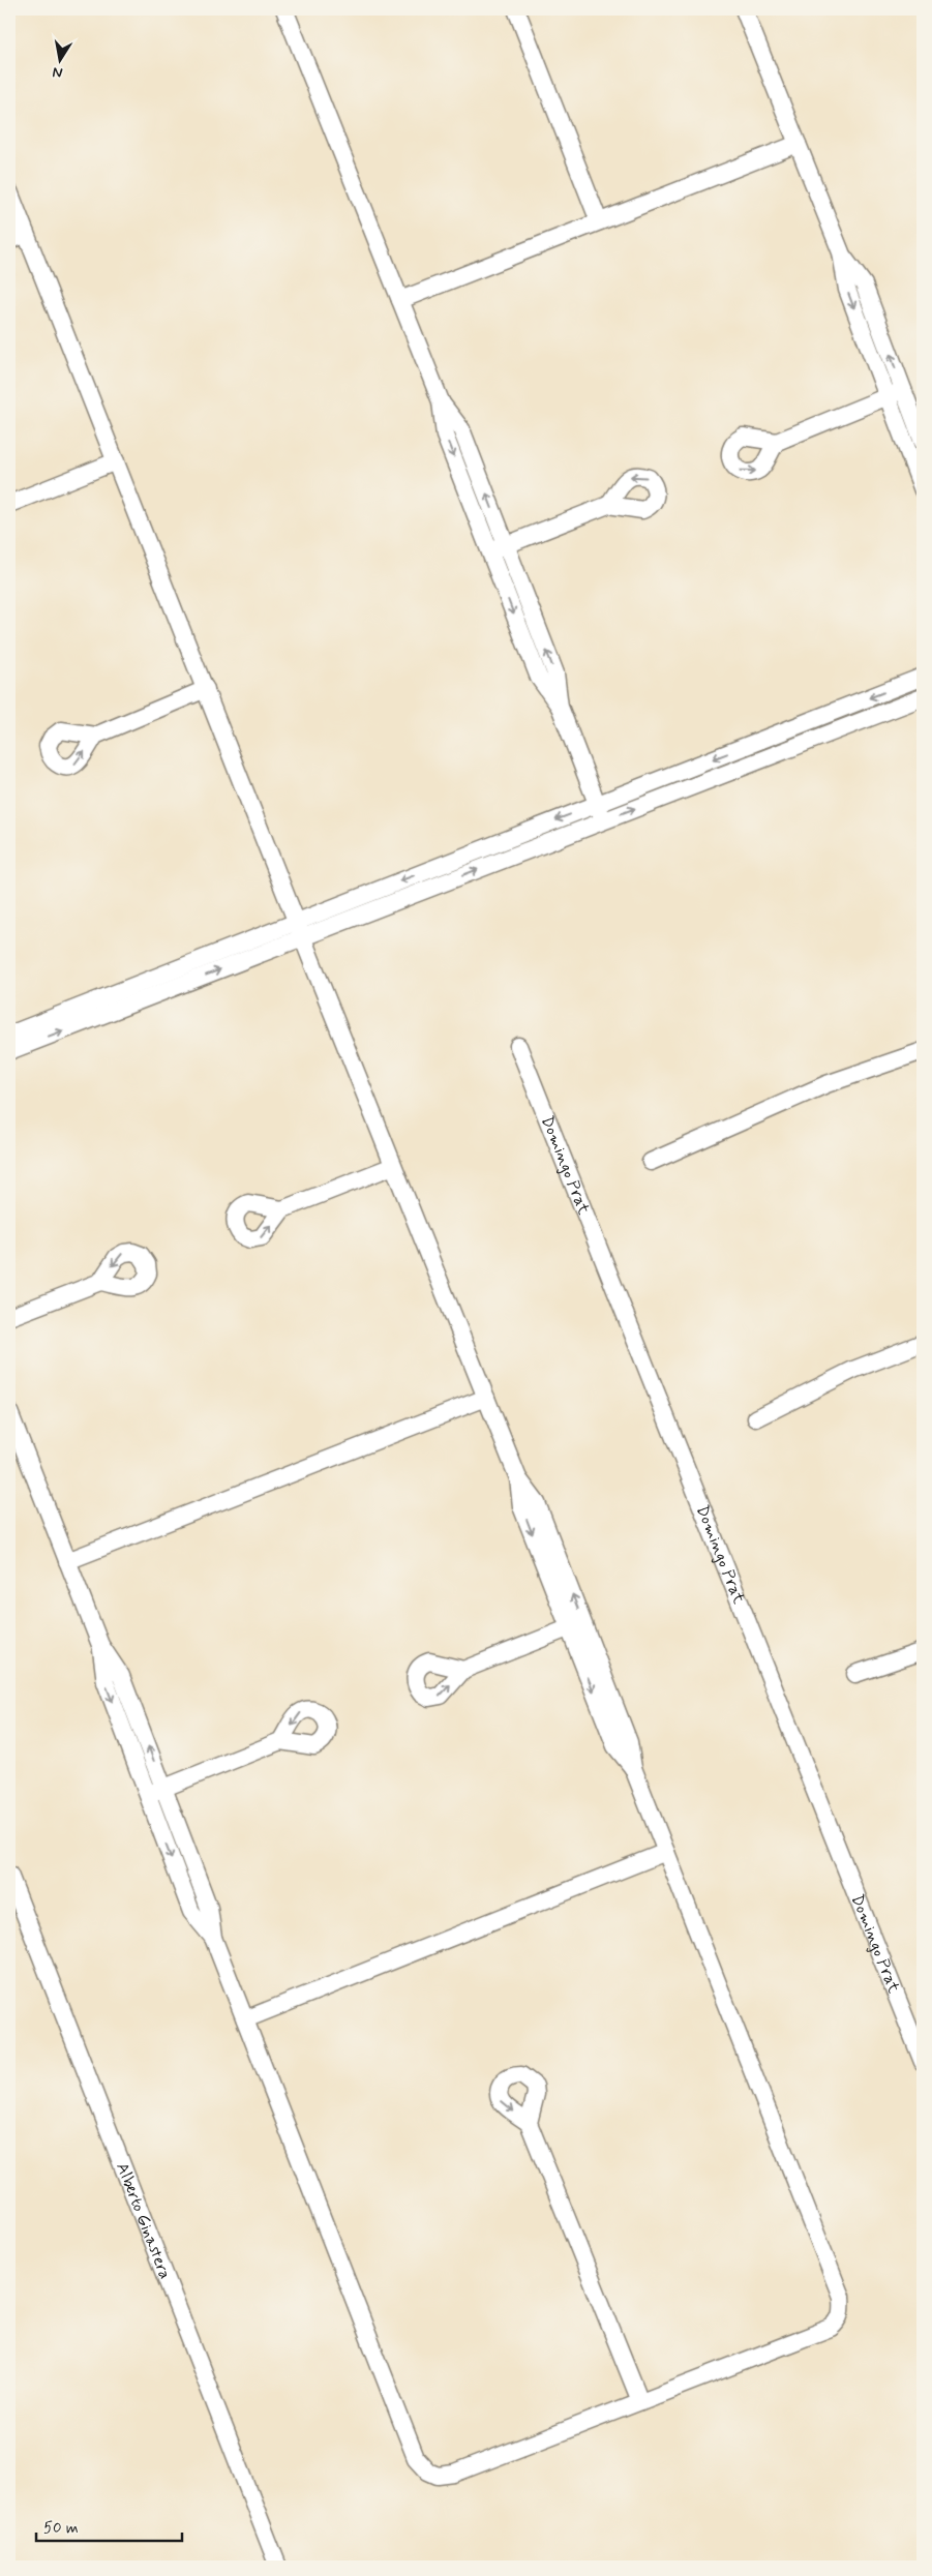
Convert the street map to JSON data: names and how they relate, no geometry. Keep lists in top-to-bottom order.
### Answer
{
  "streets": {
    "street": ["Domingo Prat", "Alberto Ginastera"]
  },
  "scale_bar": "50 m",
  "north": "bottom"
}
